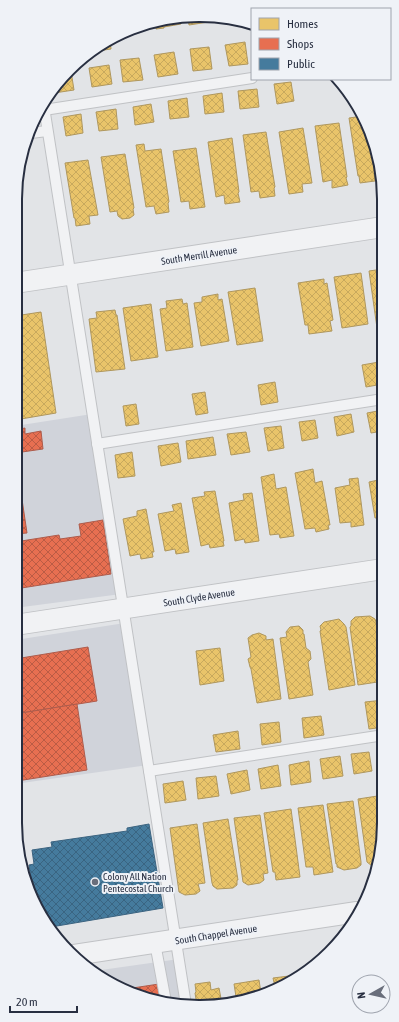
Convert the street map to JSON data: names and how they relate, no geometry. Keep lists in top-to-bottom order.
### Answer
{
  "streets": {
    "street": ["South Merrill Avenue", "South Clyde Avenue", "South Chappel Avenue"]
  },
  "places": ["Colony All Nation Pentecostal Church"],
  "legend": ["Homes", "Shops", "Public"],
  "scale_bar": "20 m",
  "north": "left"
}
